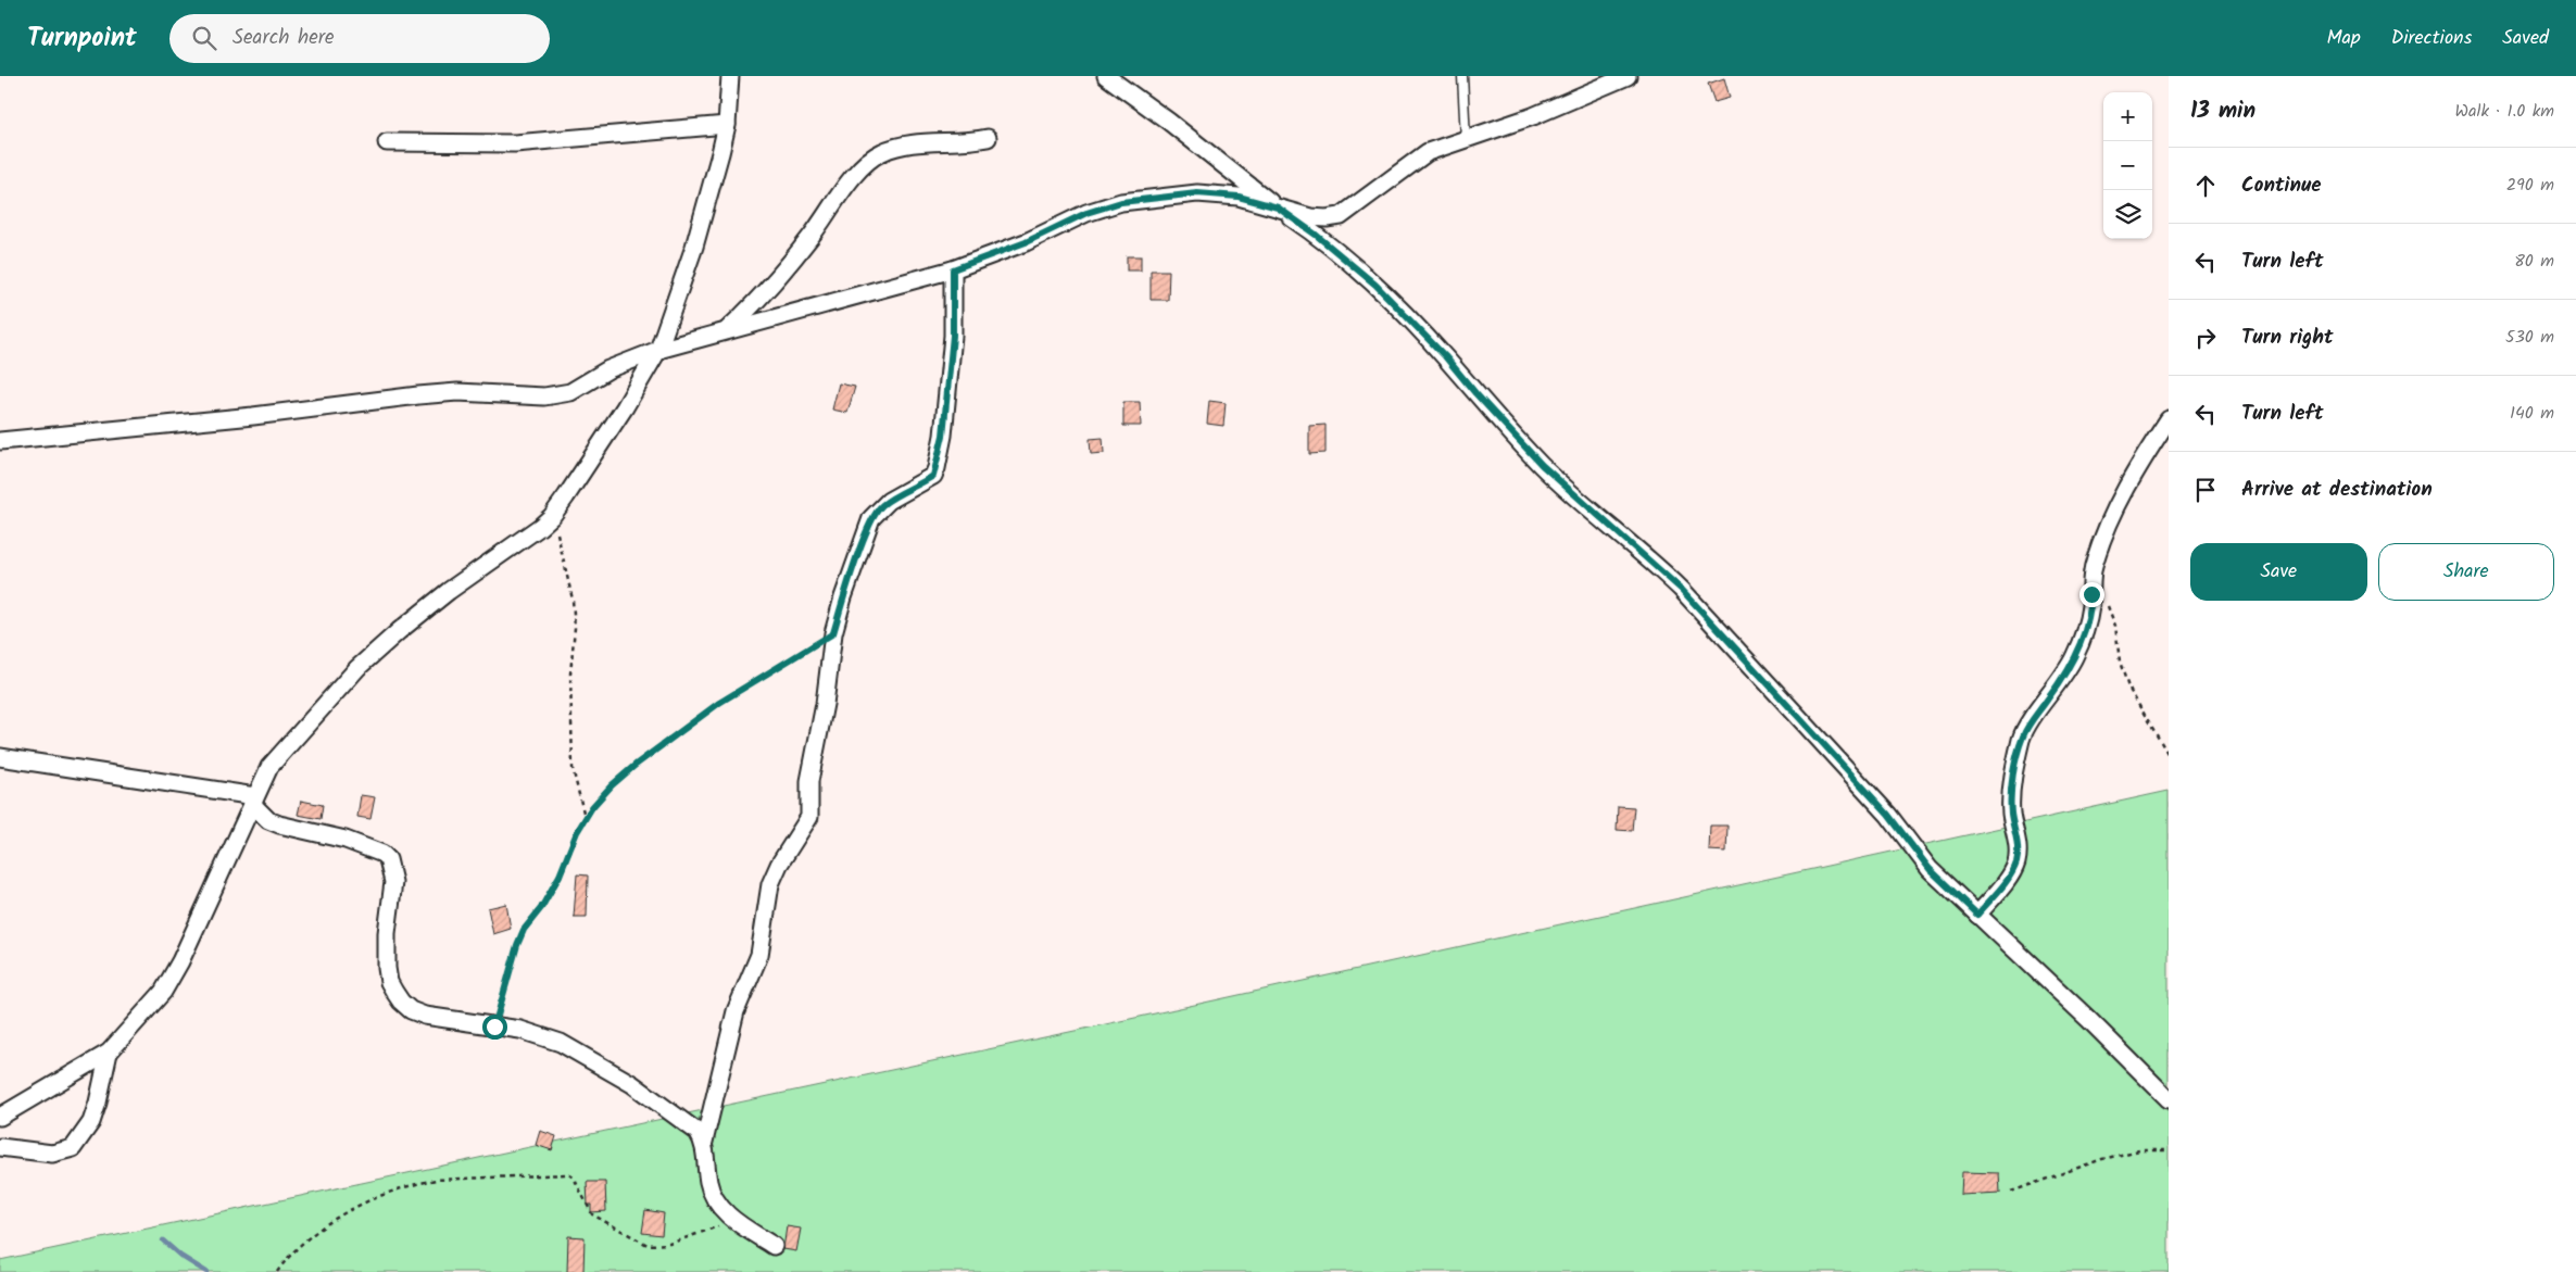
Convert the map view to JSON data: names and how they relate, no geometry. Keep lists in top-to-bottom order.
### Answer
{
  "page": {
    "header": "Turnpoint",
    "search": "Search here",
    "nav": ["Map", "Directions", "Saved"],
    "heading": ["13 min", "Walk · 1.0 km"],
    "map_buttons": ["+", "−"],
    "list": [
      ["Continue", "290 m"],
      ["Turn left", "80 m"],
      ["Turn right", "530 m"],
      ["Turn left", "140 m"],
      "Arrive at destination"
    ],
    "buttons": ["Save", "Share"]
  }
}
